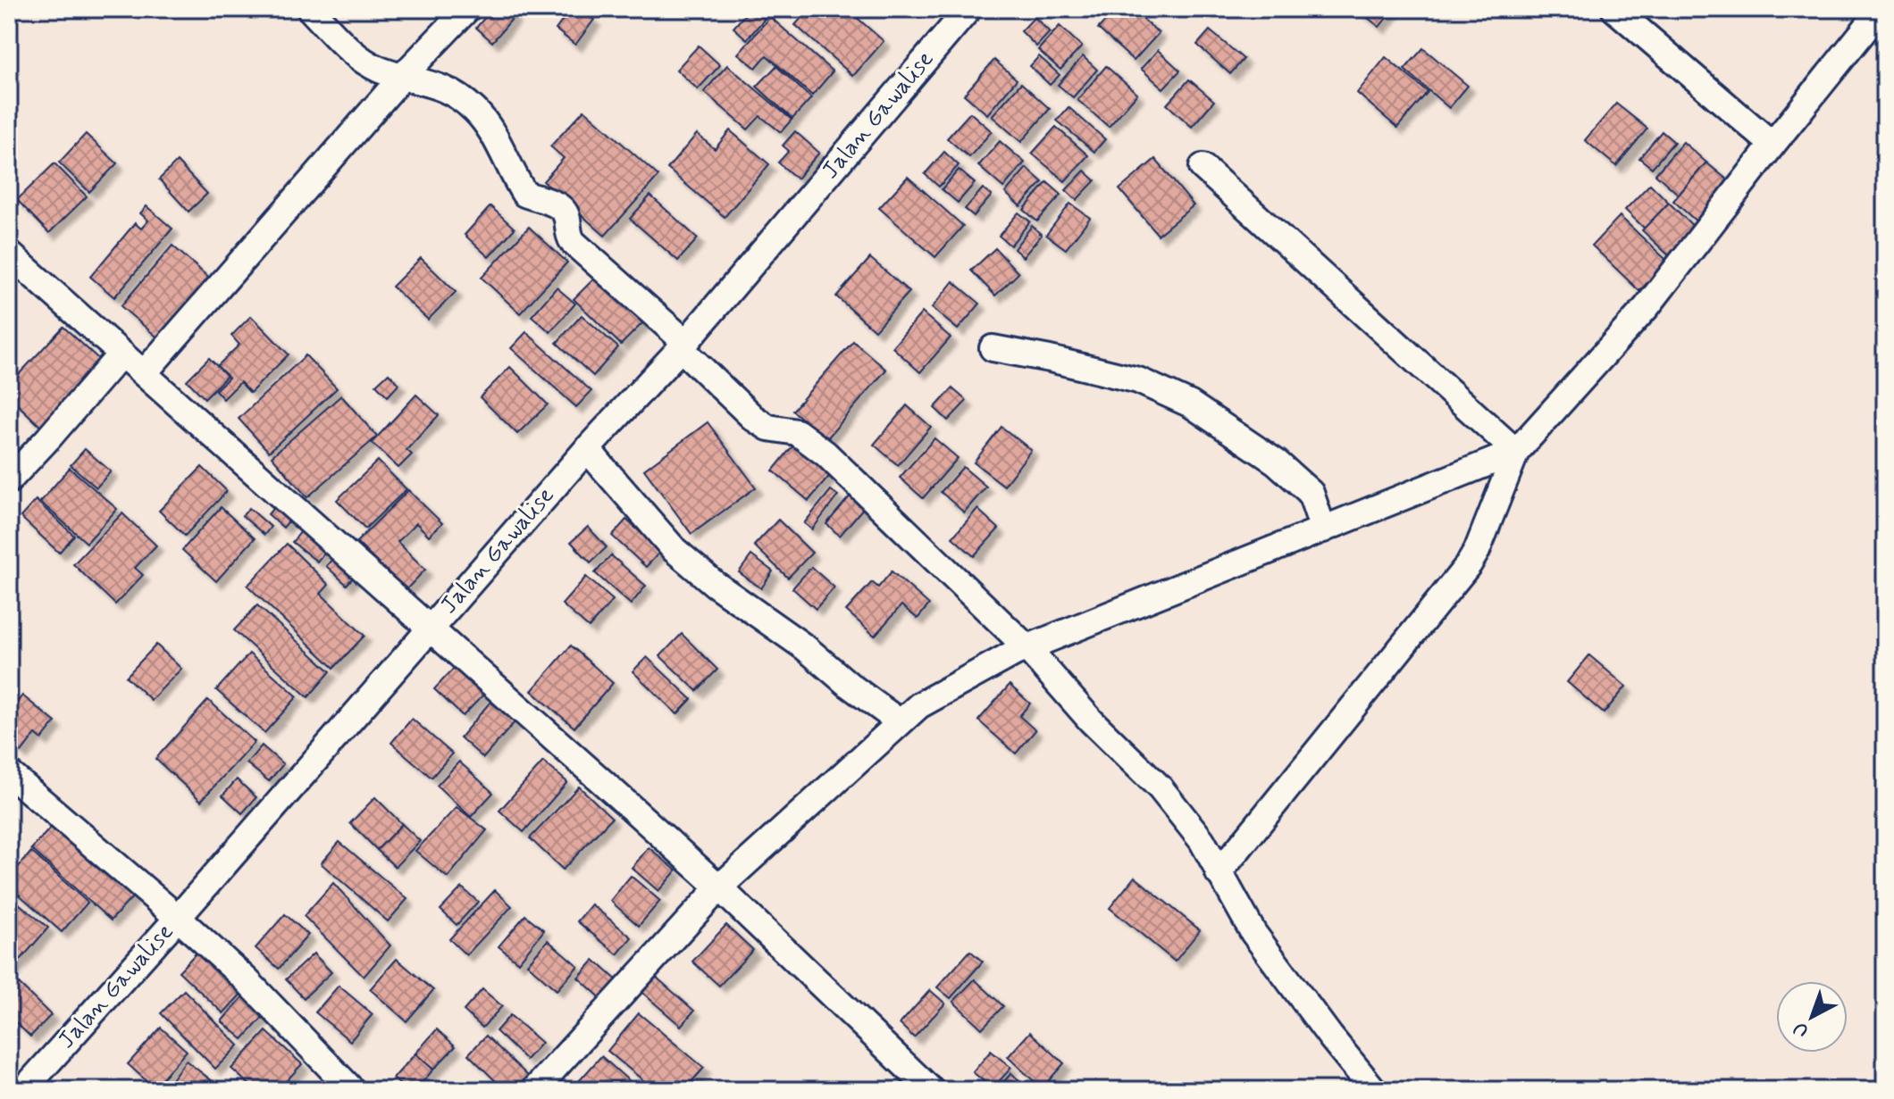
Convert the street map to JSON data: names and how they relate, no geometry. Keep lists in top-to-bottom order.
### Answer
{
  "streets": {
    "street": ["Jalan Gawalise"]
  },
  "north": "bottom left"
}
